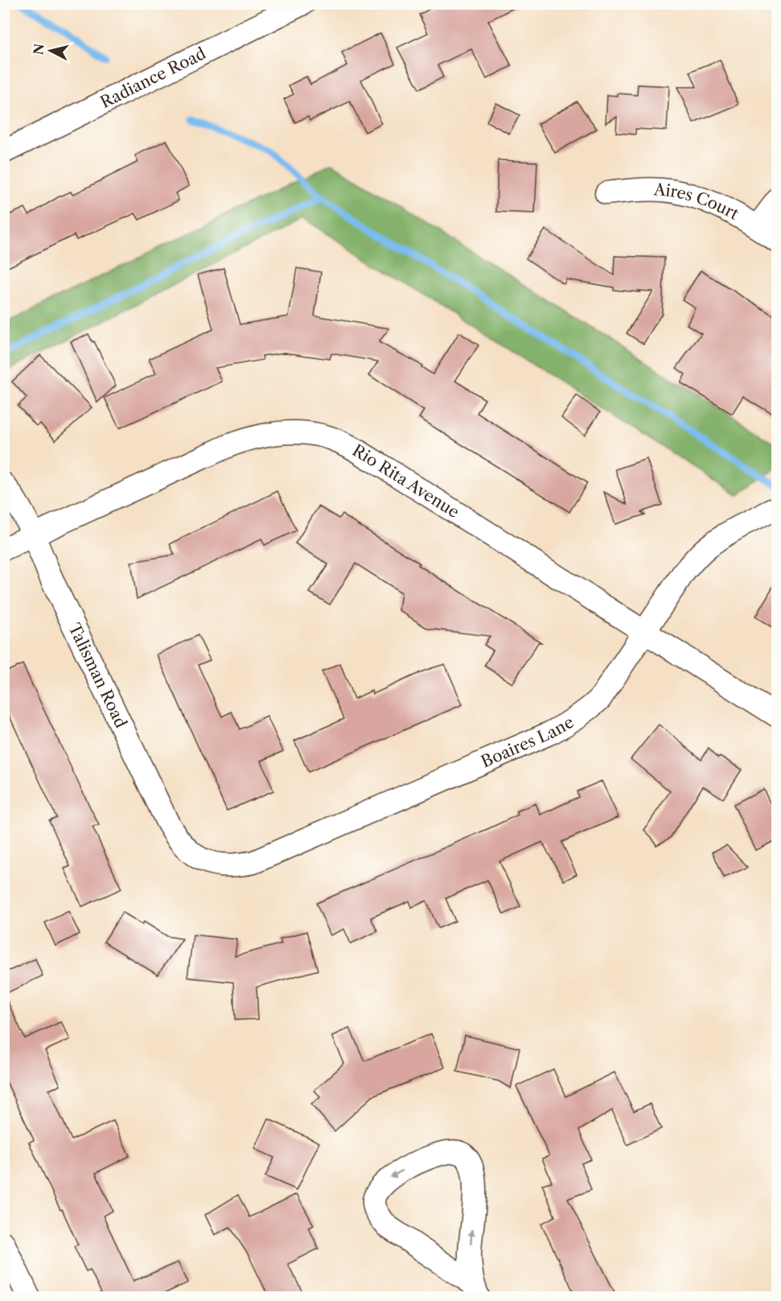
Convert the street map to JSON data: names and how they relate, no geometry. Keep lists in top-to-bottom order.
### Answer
{
  "streets": {
    "street": [
      "Radiance Road",
      "Aires Court",
      "Rio Rita Avenue",
      "Talisman Road",
      "Boaires Lane"
    ]
  },
  "crossings": [
    ["Rio Rita Avenue", "Talisman Road"],
    ["Rio Rita Avenue", "Boaires Lane"],
    ["Talisman Road", "Boaires Lane"]
  ],
  "north": "left"
}
